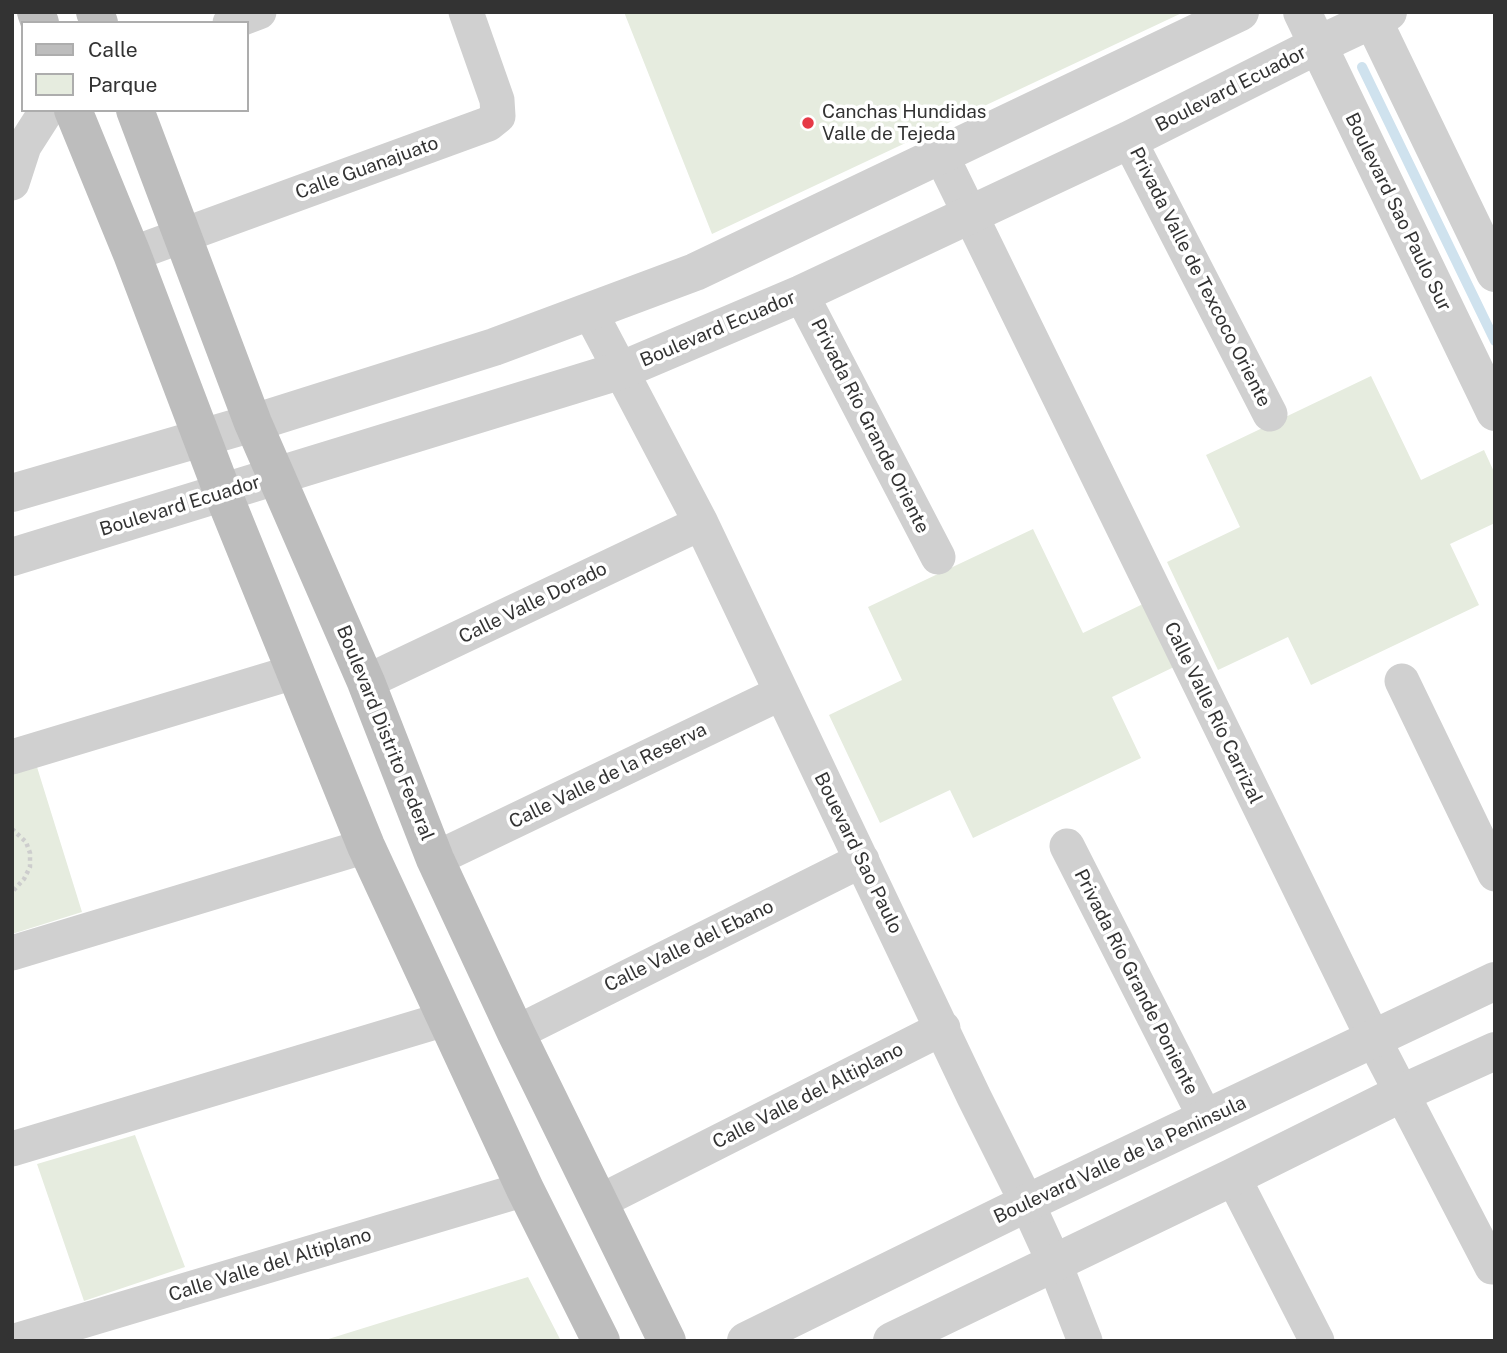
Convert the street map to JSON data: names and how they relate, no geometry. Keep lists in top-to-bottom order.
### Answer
{
  "streets": {
    "main road": ["Boulevard Distrito Federal"],
    "street": [
      "Boulevard Ecuador",
      "Calle Guanajuato",
      "Boulevard Sao Paulo Sur",
      "Privada Valle de Texcoco Oriente",
      "Privada Río Grande Oriente",
      "Calle Valle Dorado",
      "Calle Valle Río Carrizal",
      "Calle Valle de la Reserva",
      "Bouevard Sao Paulo",
      "Calle Valle del Ebano",
      "Privada Río Grande Poniente",
      "Calle Valle del Altiplano",
      "Boulevard Valle de la Peninsula"
    ]
  },
  "crossings": [
    ["Boulevard Ecuador", "Boulevard Sao Paulo Sur"],
    ["Boulevard Ecuador", "Privada Valle de Texcoco Oriente"],
    ["Boulevard Ecuador", "Privada Río Grande Oriente"],
    ["Boulevard Ecuador", "Calle Valle Río Carrizal"],
    ["Boulevard Ecuador", "Boulevard Distrito Federal"],
    ["Boulevard Ecuador", "Bouevard Sao Paulo"],
    ["Calle Guanajuato", "Boulevard Distrito Federal"],
    ["Calle Valle Dorado", "Boulevard Distrito Federal"],
    ["Calle Valle Dorado", "Bouevard Sao Paulo"],
    ["Calle Valle Río Carrizal", "Boulevard Valle de la Peninsula"],
    ["Boulevard Distrito Federal", "Calle Valle de la Reserva"],
    ["Boulevard Distrito Federal", "Calle Valle del Ebano"],
    ["Boulevard Distrito Federal", "Calle Valle del Altiplano"],
    ["Calle Valle de la Reserva", "Bouevard Sao Paulo"],
    ["Bouevard Sao Paulo", "Calle Valle del Ebano"],
    ["Bouevard Sao Paulo", "Calle Valle del Altiplano"],
    ["Bouevard Sao Paulo", "Boulevard Valle de la Peninsula"],
    ["Privada Río Grande Poniente", "Boulevard Valle de la Peninsula"]
  ],
  "places": ["Canchas Hundidas Valle de Tejeda"],
  "legend": ["Calle", "Parque"]
}
